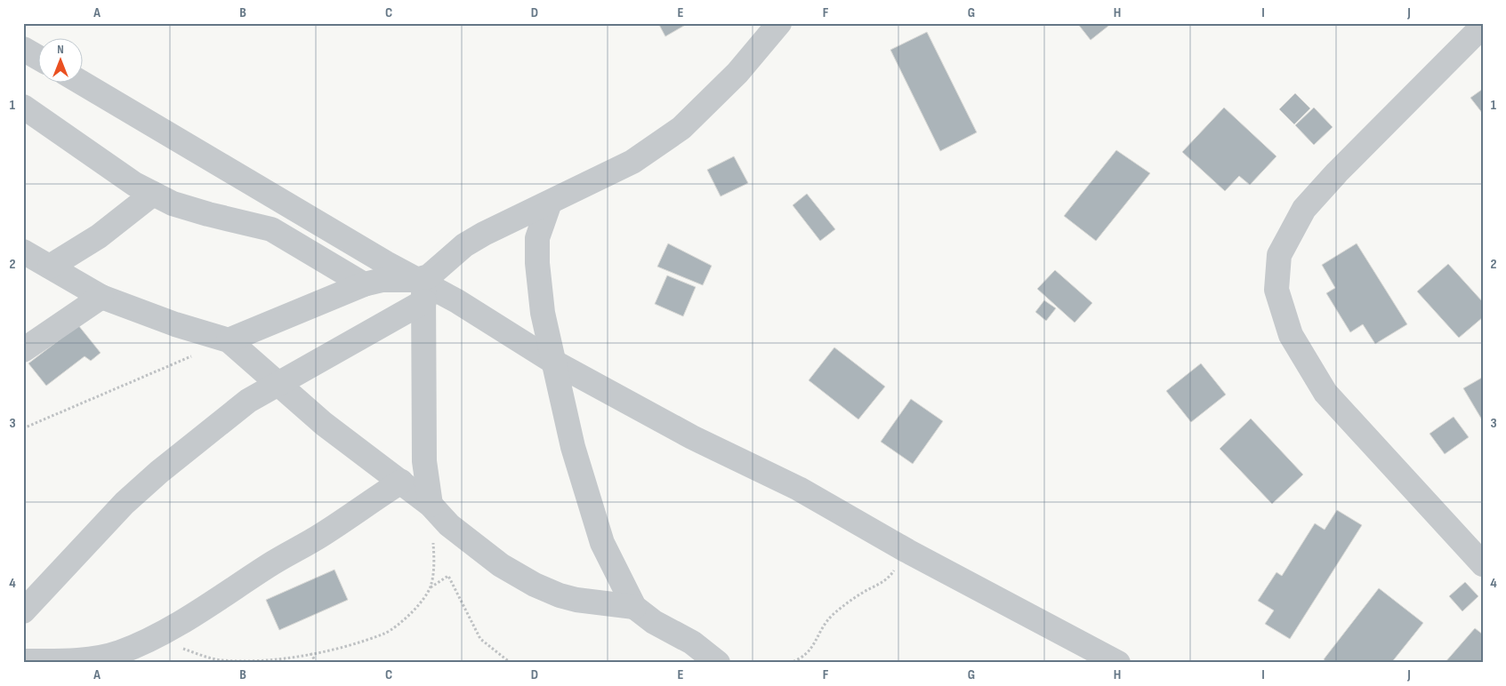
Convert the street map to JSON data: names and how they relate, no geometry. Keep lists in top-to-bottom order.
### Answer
{
  "north": "top",
  "grid": {
    "columns": [
      "A",
      "B",
      "C",
      "D",
      "E",
      "F",
      "G",
      "H",
      "I",
      "J"
    ],
    "rows": [
      "1",
      "2",
      "3",
      "4"
    ]
  }
}
